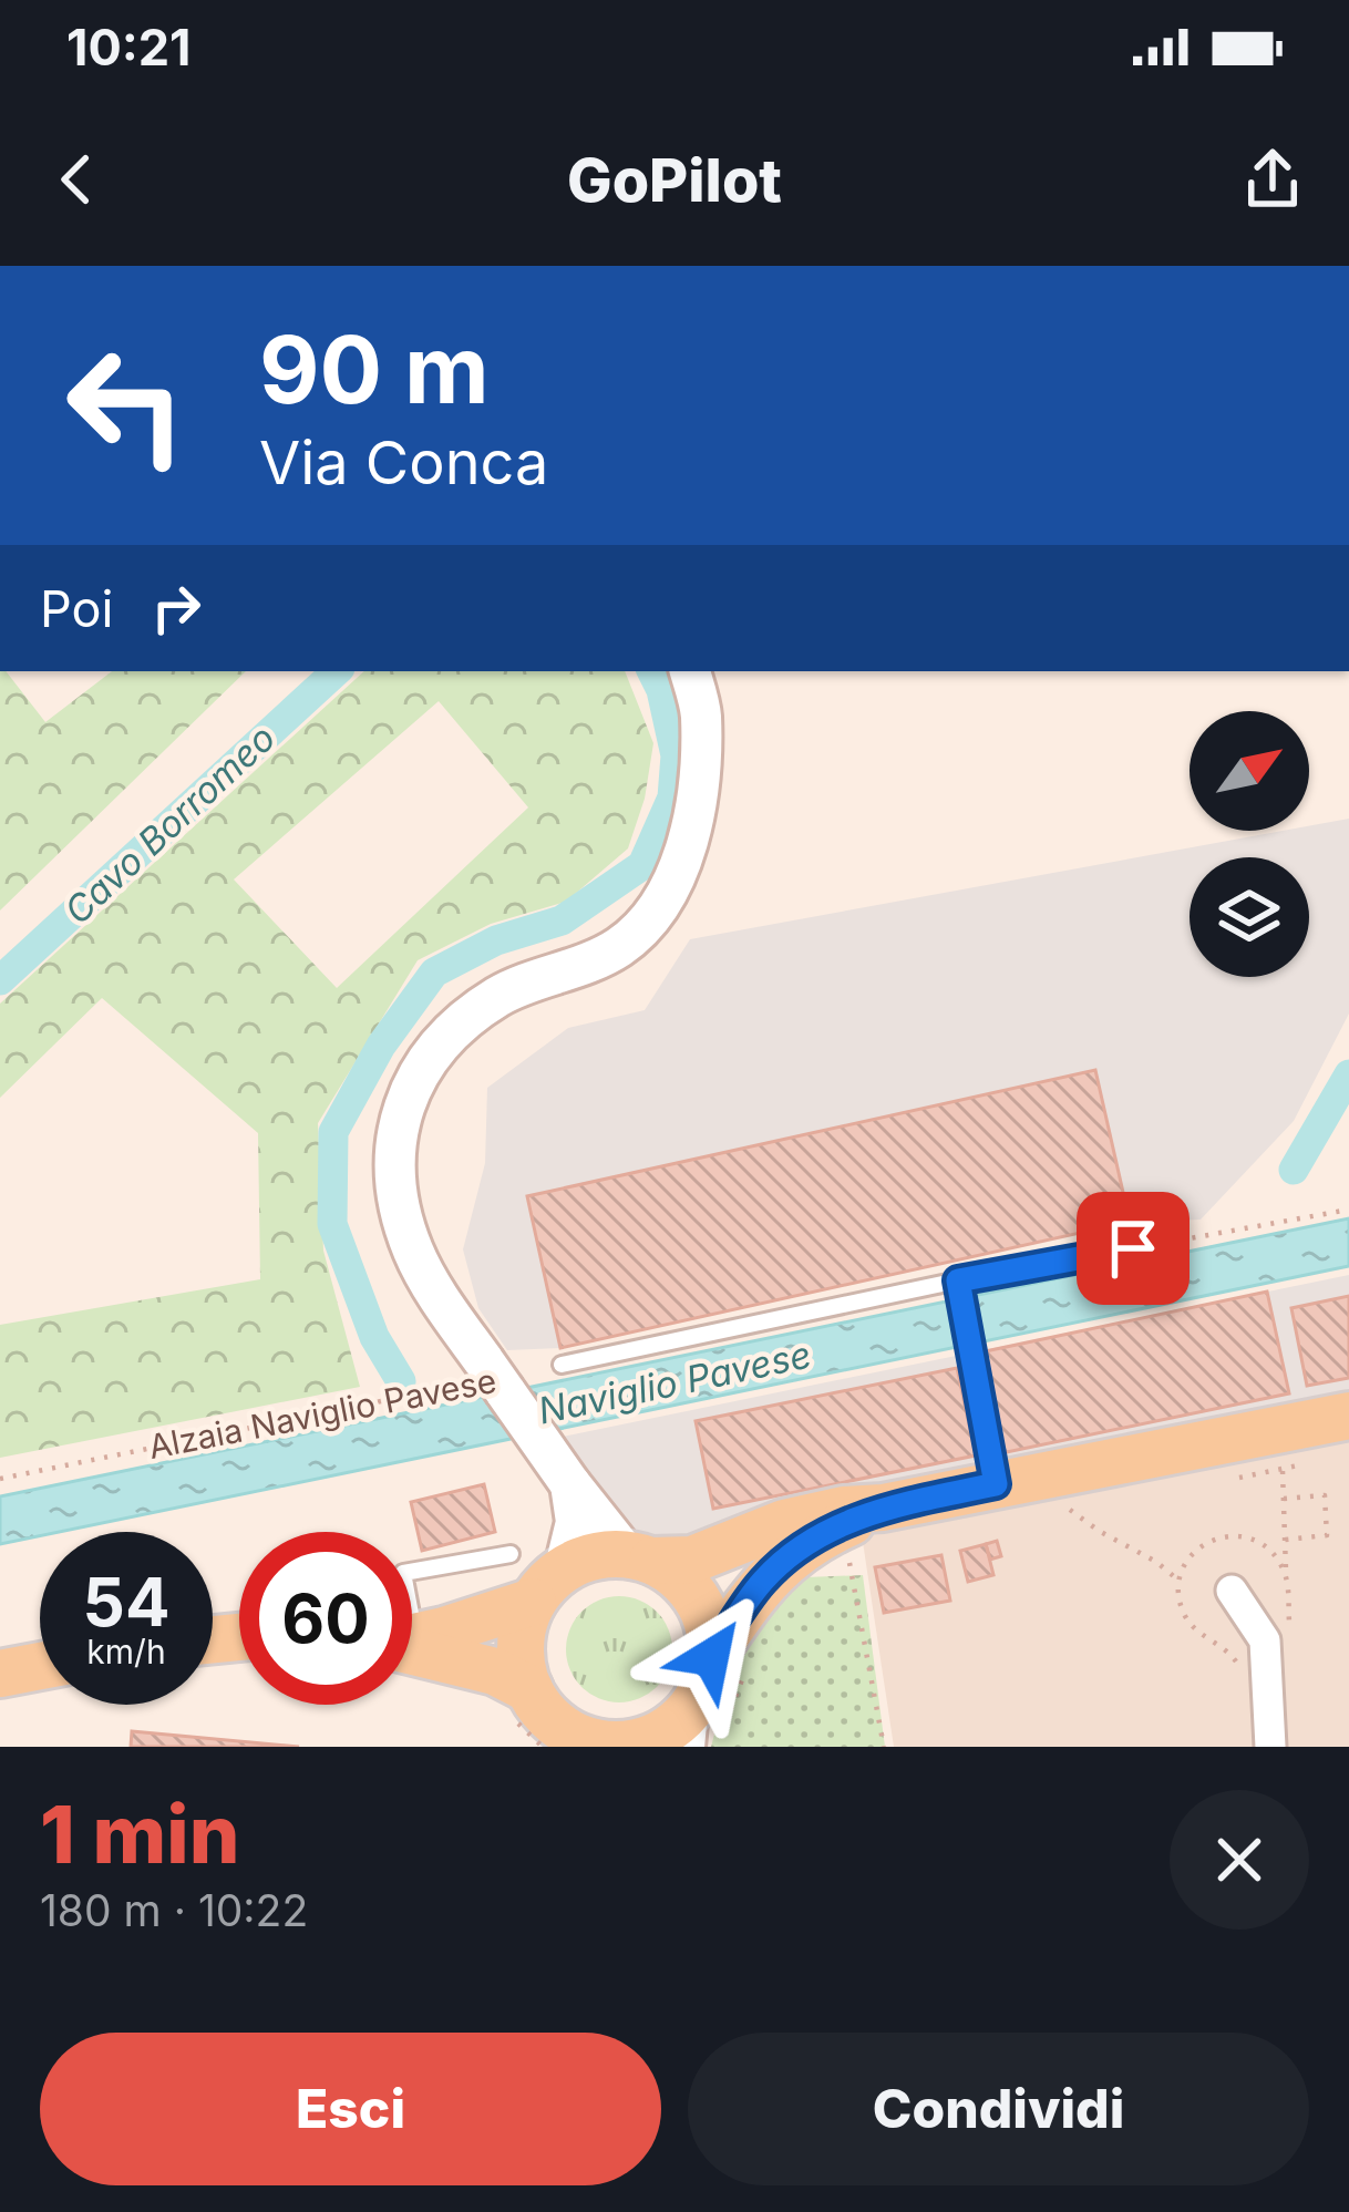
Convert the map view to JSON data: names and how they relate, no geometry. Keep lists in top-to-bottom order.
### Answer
{
  "streets": {
    "path": ["Alzaia Naviglio Pavese"]
  },
  "water": ["Cavo Borromeo", "Naviglio Pavese"],
  "north": "top right",
  "page": {
    "status": "10:21",
    "header": "GoPilot",
    "turn": ["90 m", "Via Conca"],
    "then": "Poi",
    "speed": "54 km/h",
    "limit": "60",
    "heading": ["1 min", "180 m · 10:22"],
    "buttons": ["Esci", "Condividi"]
  }
}
